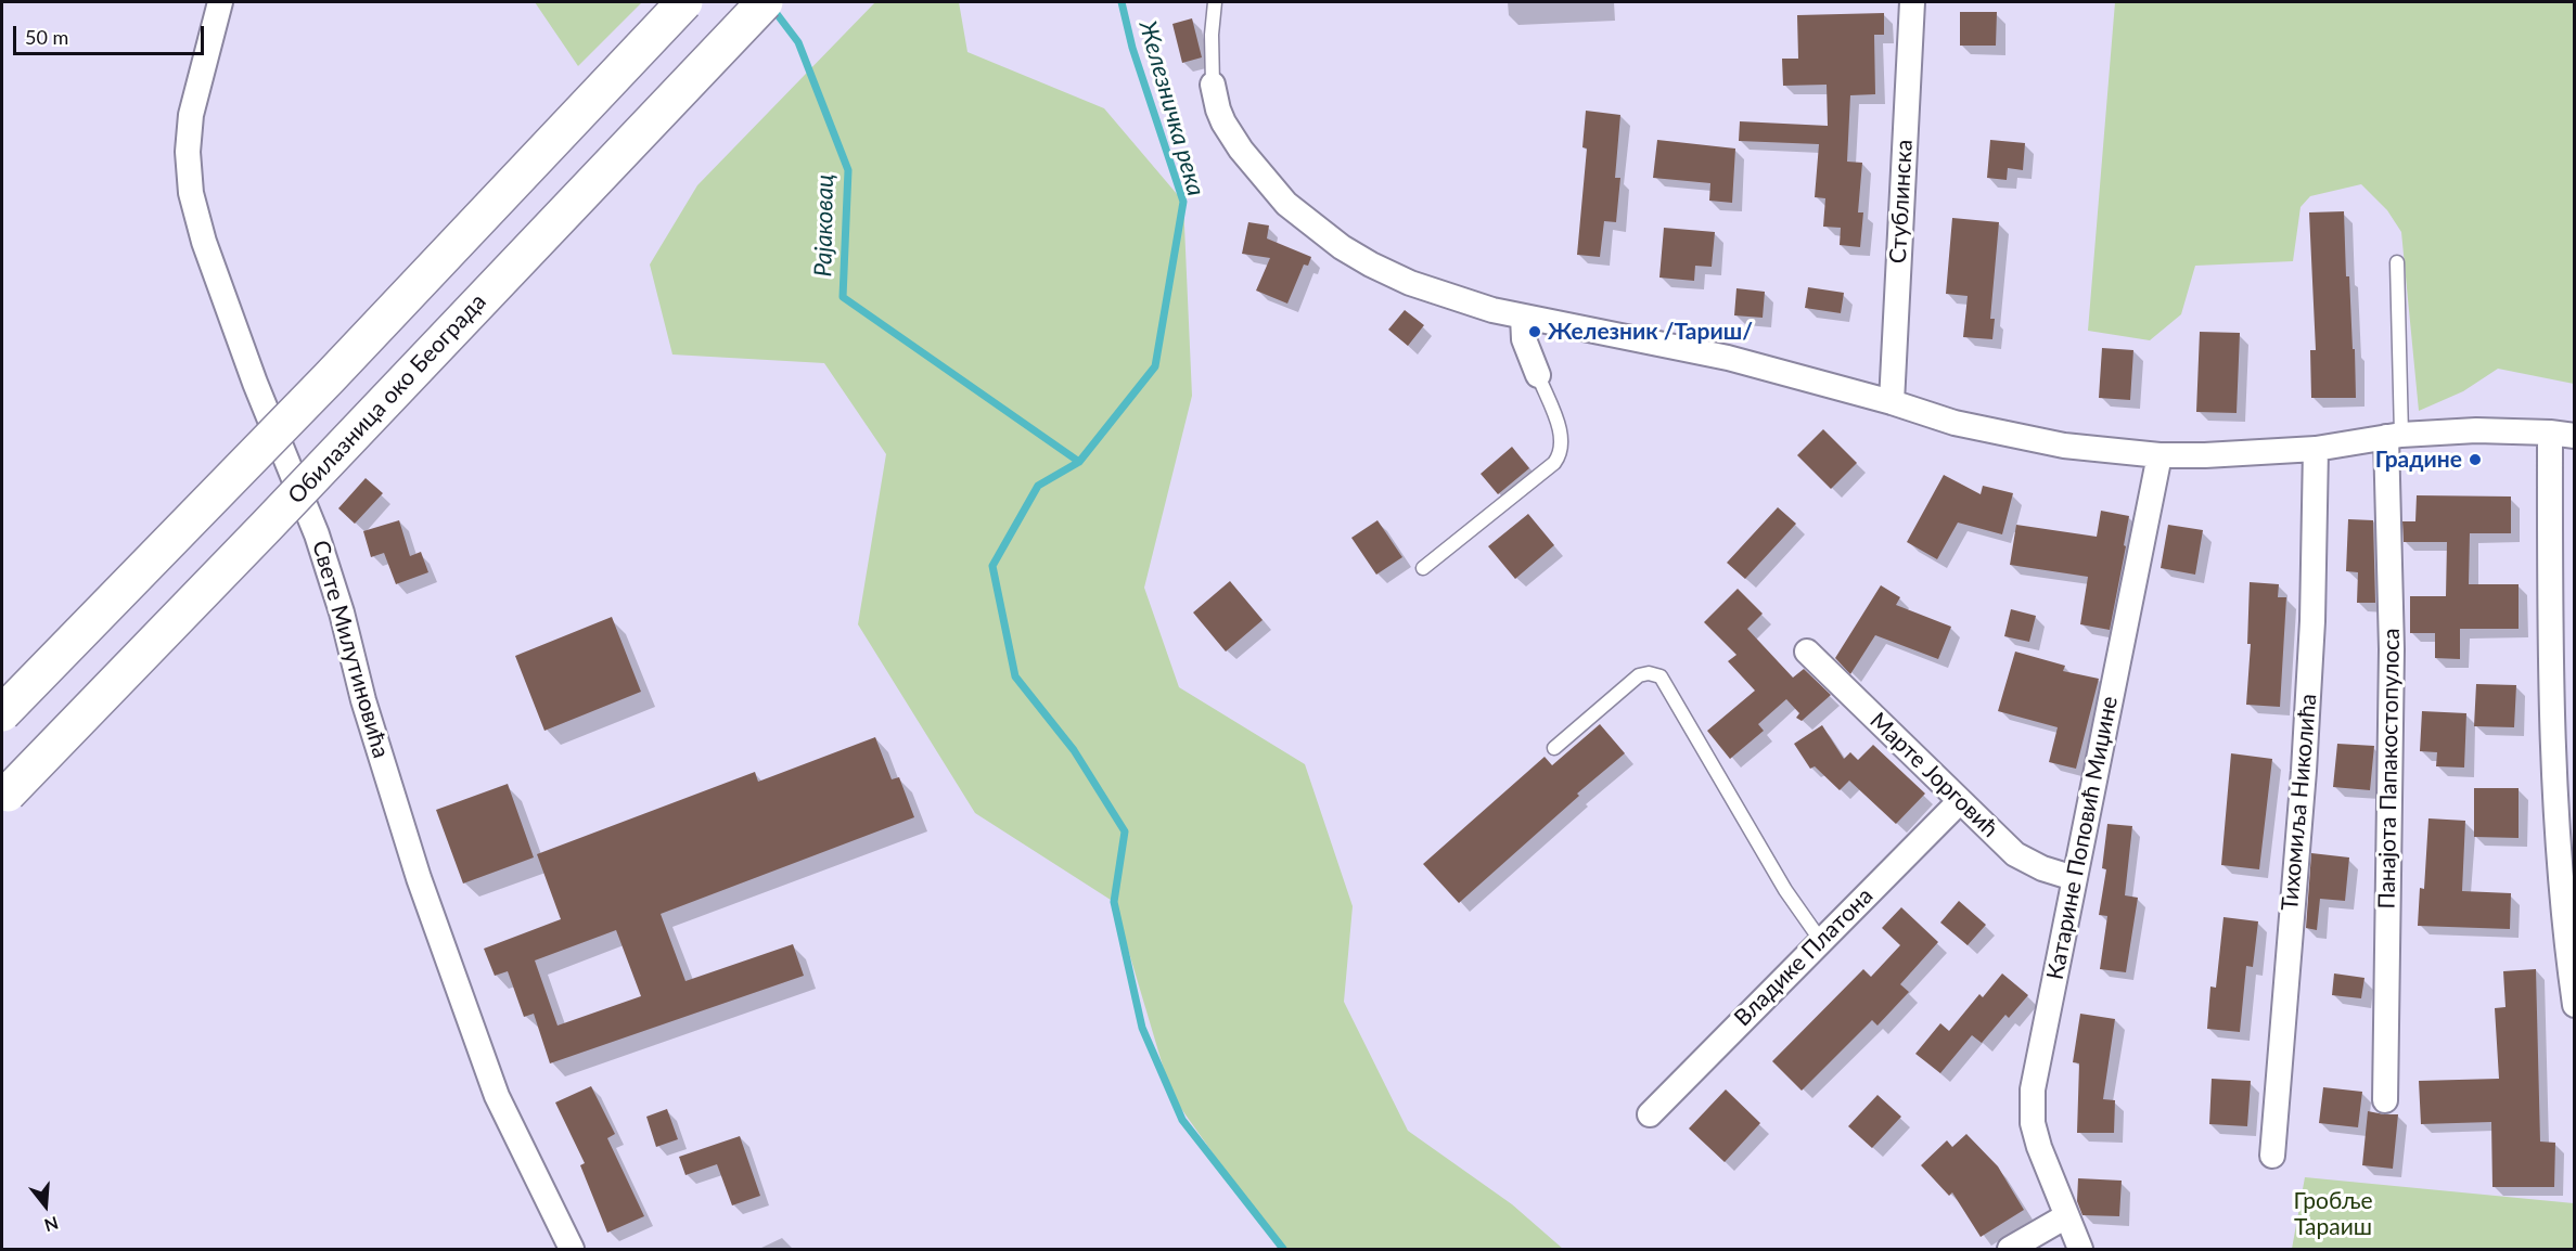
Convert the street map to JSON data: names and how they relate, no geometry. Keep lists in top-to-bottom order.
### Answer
{
  "streets": {
    "highway": ["Обилазница око Београда"],
    "street": [
      "Стублинска",
      "Свете Милутиновића",
      "Панајота Папакостопулоса",
      "Марте Јорговић",
      "Тихомиља Николића",
      "Катарине Поповић Миџине",
      "Владике Платона"
    ]
  },
  "crossings": [
    ["Марте Јорговић", "Катарине Поповић Миџине"],
    ["Марте Јорговић", "Владике Платона"]
  ],
  "water": ["Железничка река", "Рајаковац"],
  "parks": ["Гробље Тараиш"],
  "places": ["Железник /Тариш/", "Градине"],
  "scale_bar": "50 m",
  "north": "bottom"
}
